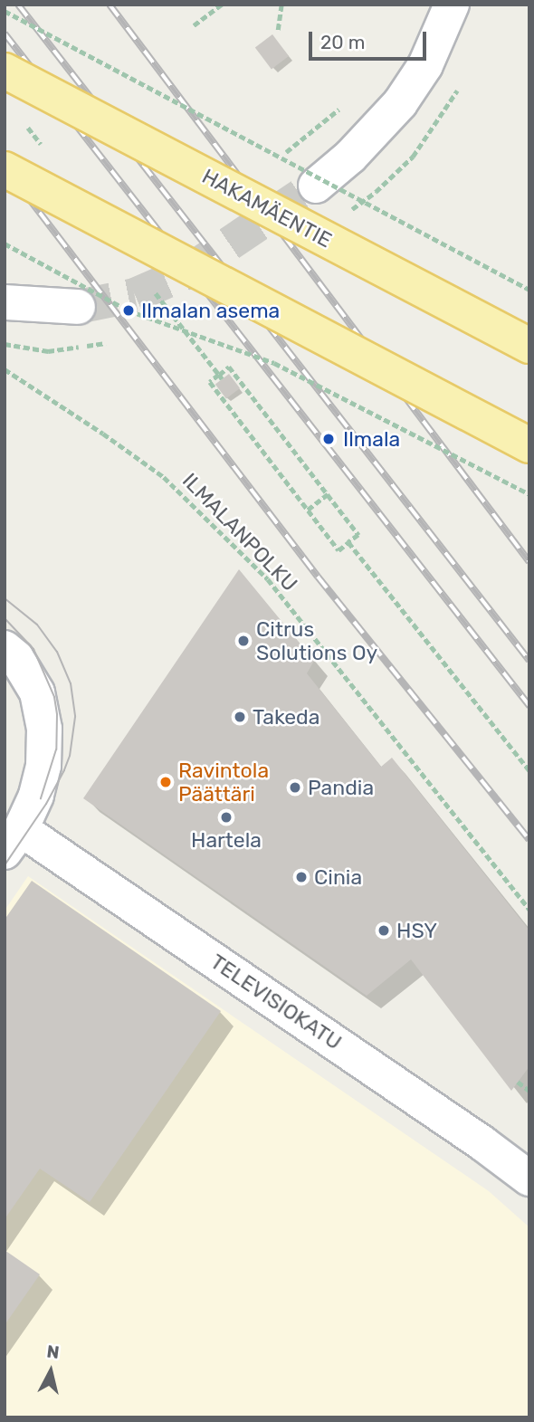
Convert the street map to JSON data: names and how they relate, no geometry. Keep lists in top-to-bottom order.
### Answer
{
  "streets": {
    "main road": ["HAKAMÄENTIE"],
    "street": ["TELEVISIOKATU"],
    "path": ["ILMALANPOLKU"]
  },
  "places": [
    "Ilmalan asema",
    "Ilmala",
    "Citrus Solutions Oy",
    "Takeda",
    "Ravintola Päättäri",
    "Pandia",
    "Hartela",
    "Cinia",
    "HSY"
  ],
  "scale_bar": "20 m",
  "north": "top"
}
